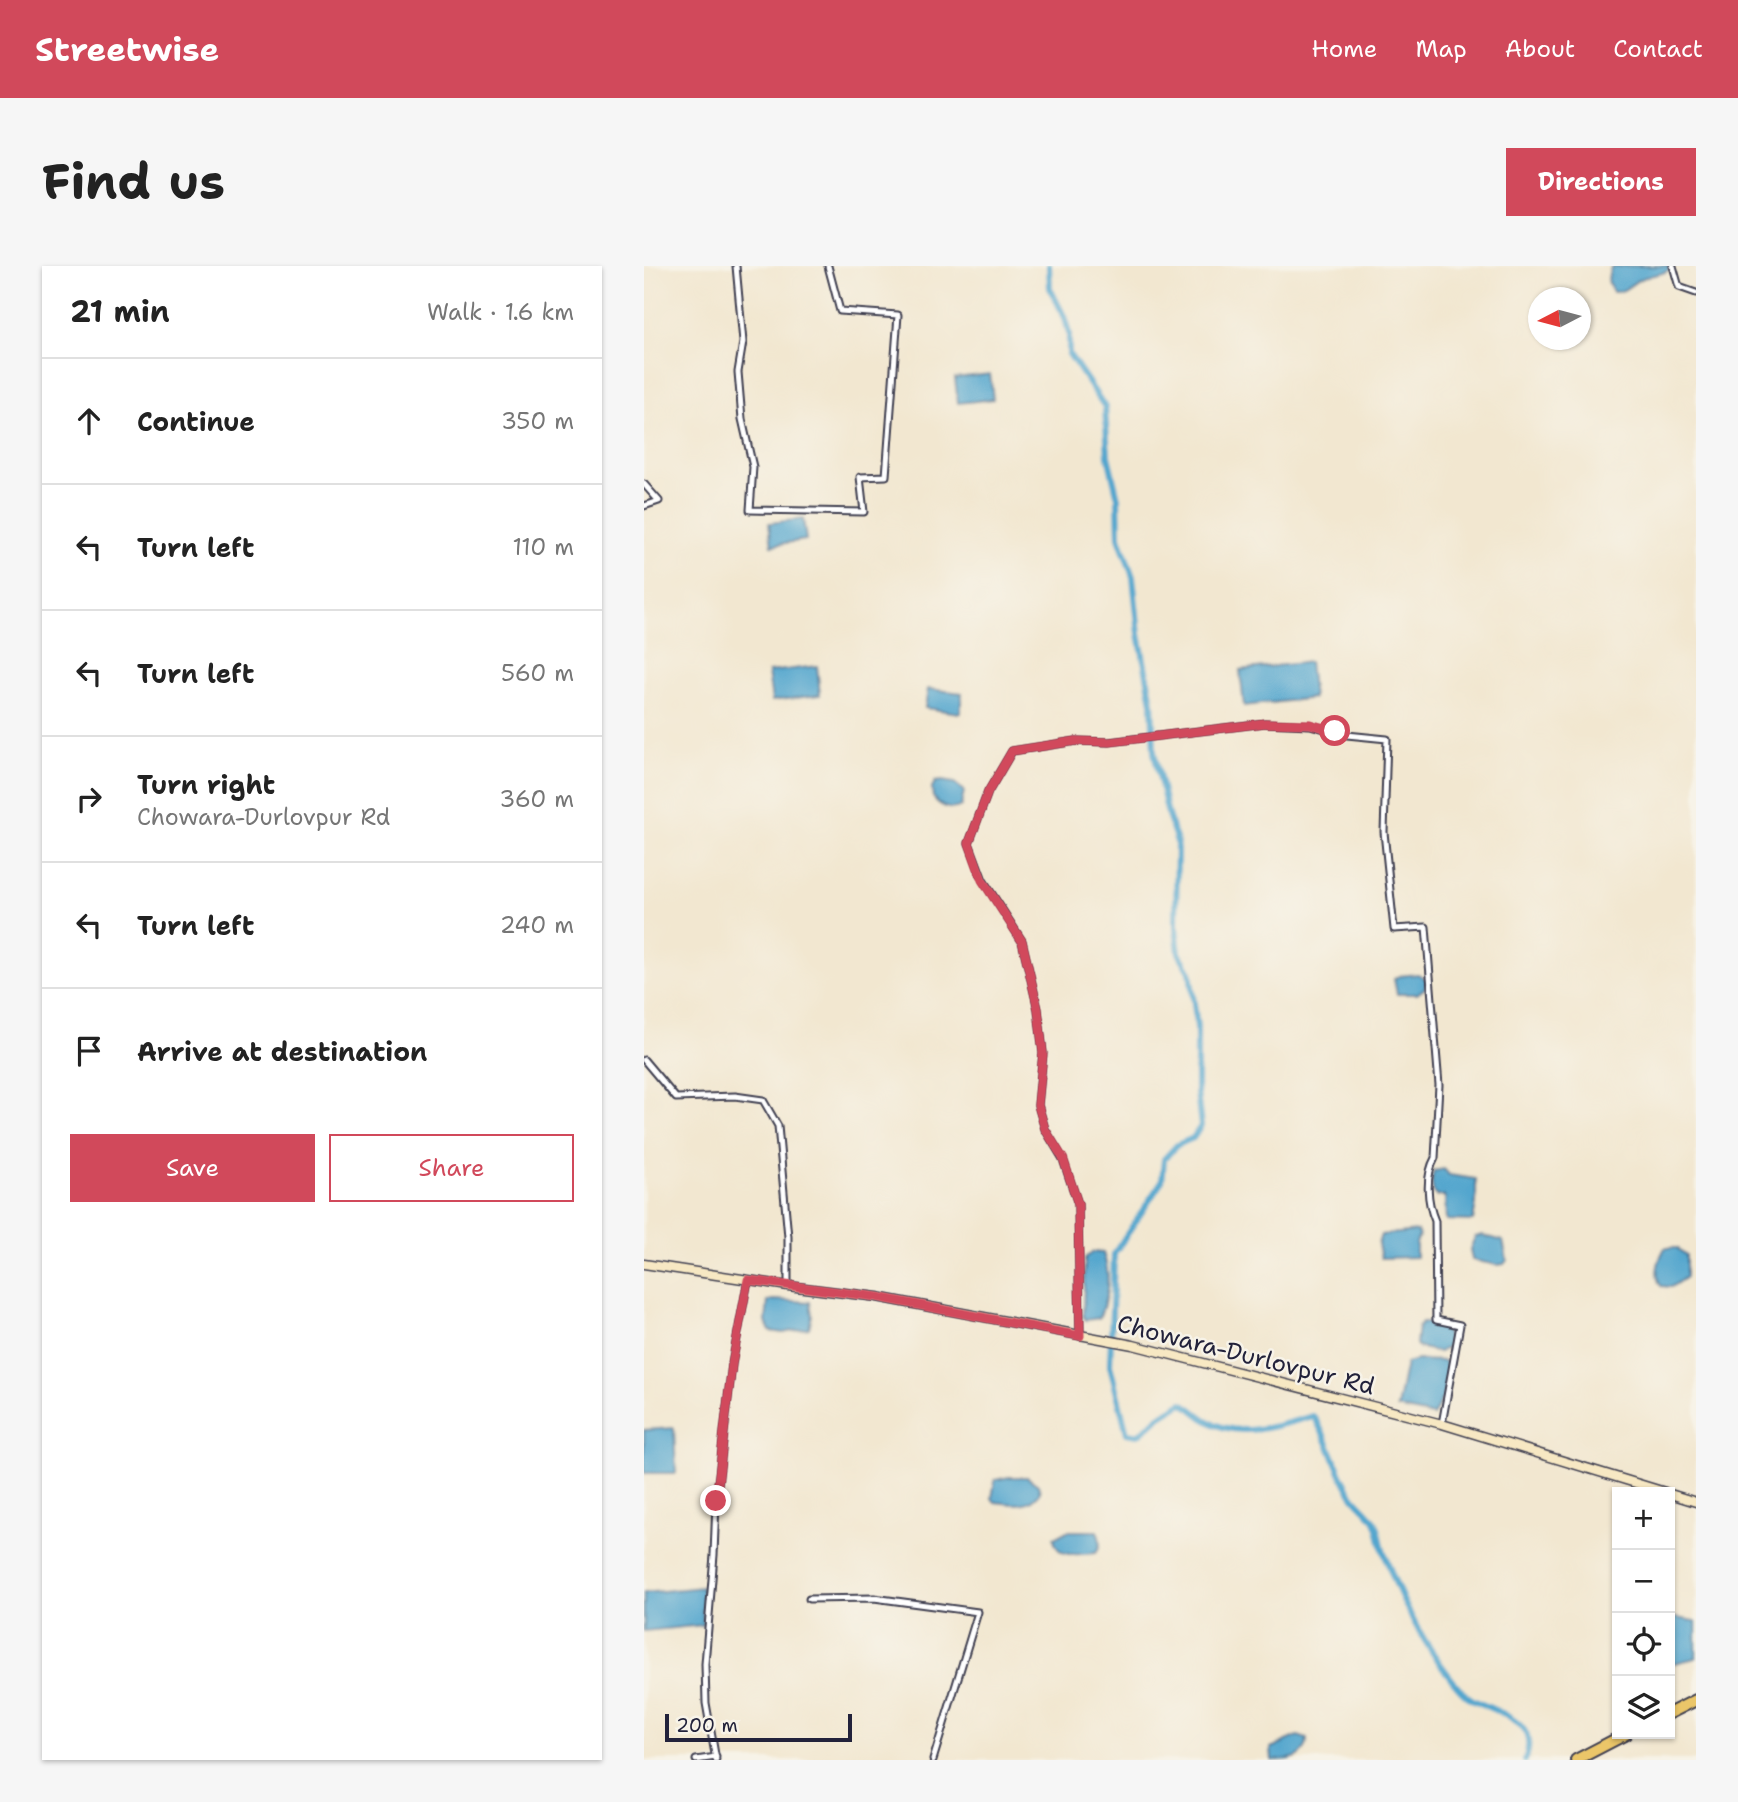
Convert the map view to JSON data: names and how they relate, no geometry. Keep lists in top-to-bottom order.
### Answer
{
  "streets": {
    "street": ["Chowara-Durlovpur Rd"]
  },
  "scale_bar": "200 m",
  "north": "left",
  "page": {
    "header": "Streetwise",
    "nav": [
      "Home",
      "Map",
      "About",
      "Contact"
    ],
    "buttons": [
      "Directions",
      ["Save", "Share"]
    ],
    "title": "Find us",
    "heading": ["21 min", "Walk · 1.6 km"],
    "list": [
      ["Continue", "350 m"],
      ["Turn left", "110 m"],
      ["Turn left", "560 m"],
      ["Turn right", "Chowara-Durlovpur Rd", "360 m"],
      ["Turn left", "240 m"],
      "Arrive at destination"
    ],
    "map_buttons": ["+", "−"],
    "scale": "200 m"
  }
}
